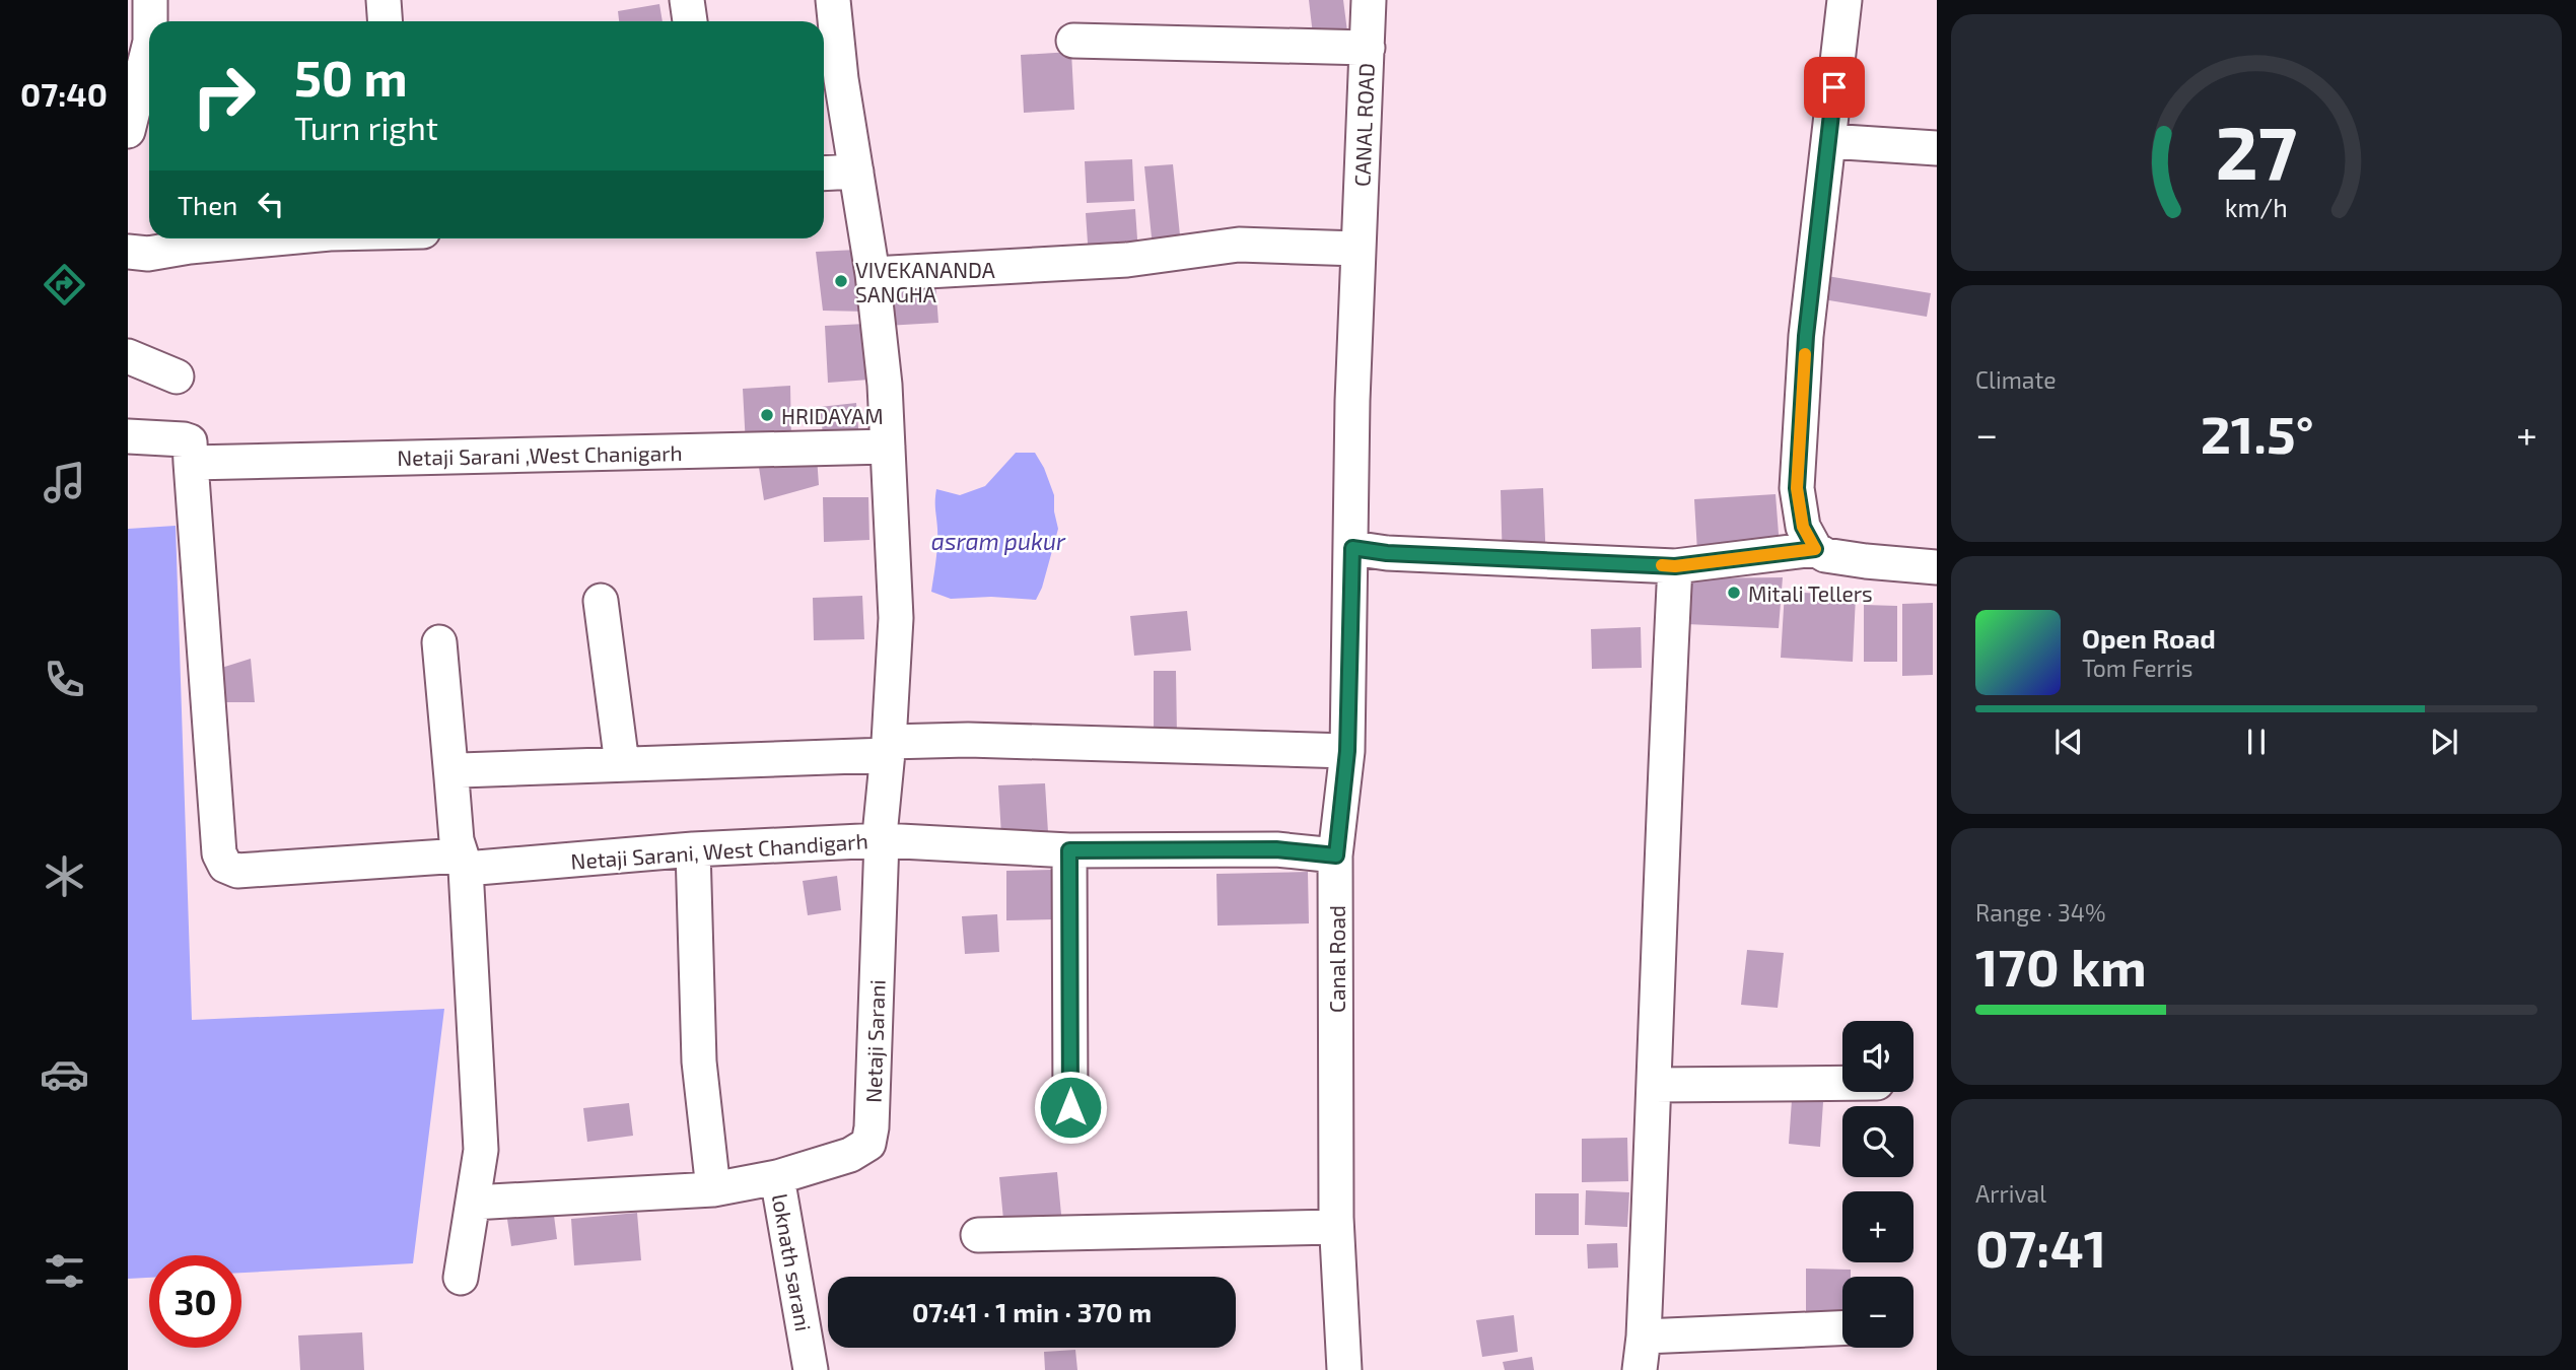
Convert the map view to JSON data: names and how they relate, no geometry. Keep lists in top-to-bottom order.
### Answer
{
  "streets": {
    "street": [
      "CANAL ROAD",
      "Netaji Sarani ,West Chanigarh",
      "Netaji Sarani, West Chandigarh",
      "Canal Road",
      "Netaji Sarani",
      "loknath sarani"
    ]
  },
  "crossings": [
    ["CANAL ROAD", "Canal Road"],
    ["Netaji Sarani ,West Chanigarh", "Netaji Sarani, West Chandigarh"],
    ["Netaji Sarani, West Chandigarh", "Netaji Sarani"],
    ["Netaji Sarani", "loknath sarani"]
  ],
  "water": ["asram pukur"],
  "places": ["VIVEKANANDA SANGHA", "HRIDAYAM", "Mitali Tellers"],
  "page": {
    "tabs": "07:40",
    "turn": ["50 m", "Turn right"],
    "then": "Then",
    "tile": [
      "Climate",
      ["Range · 34%", "170 km"],
      ["Arrival", "07:41"]
    ],
    "heat": ["−", "21.5°", "+"],
    "song": ["Open Road", "Tom Ferris"],
    "map_buttons": ["+", "−"],
    "limit": "30",
    "trip": "07:41 · 1 min · 370 m",
    "gauge": ["27", "km/h"]
  }
}
